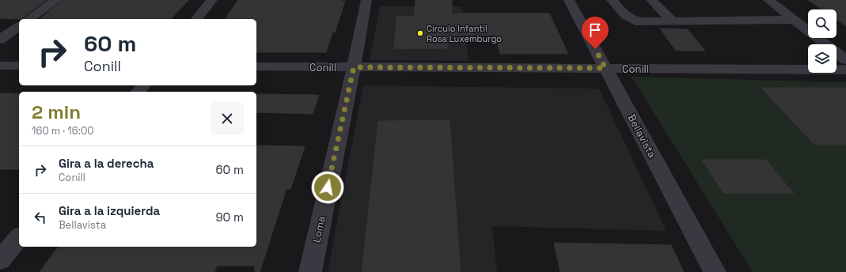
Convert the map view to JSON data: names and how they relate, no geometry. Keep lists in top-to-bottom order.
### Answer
{
  "streets": {
    "street": ["Conill", "Bellavista", "Loma"]
  },
  "crossings": [
    ["Conill", "Bellavista"],
    ["Conill", "Loma"]
  ],
  "places": ["Círculo Infantil Rosa Luxemburgo"],
  "page": {
    "turn": ["60 m", "Conill"],
    "heading": ["2 min", "160 m · 16:00"],
    "list": [
      {
        "name": "Gira a la derecha",
        "note": "Conill",
        "value": "60 m"
      },
      {
        "name": "Gira a la izquierda",
        "note": "Bellavista",
        "value": "90 m"
      }
    ]
  }
}
